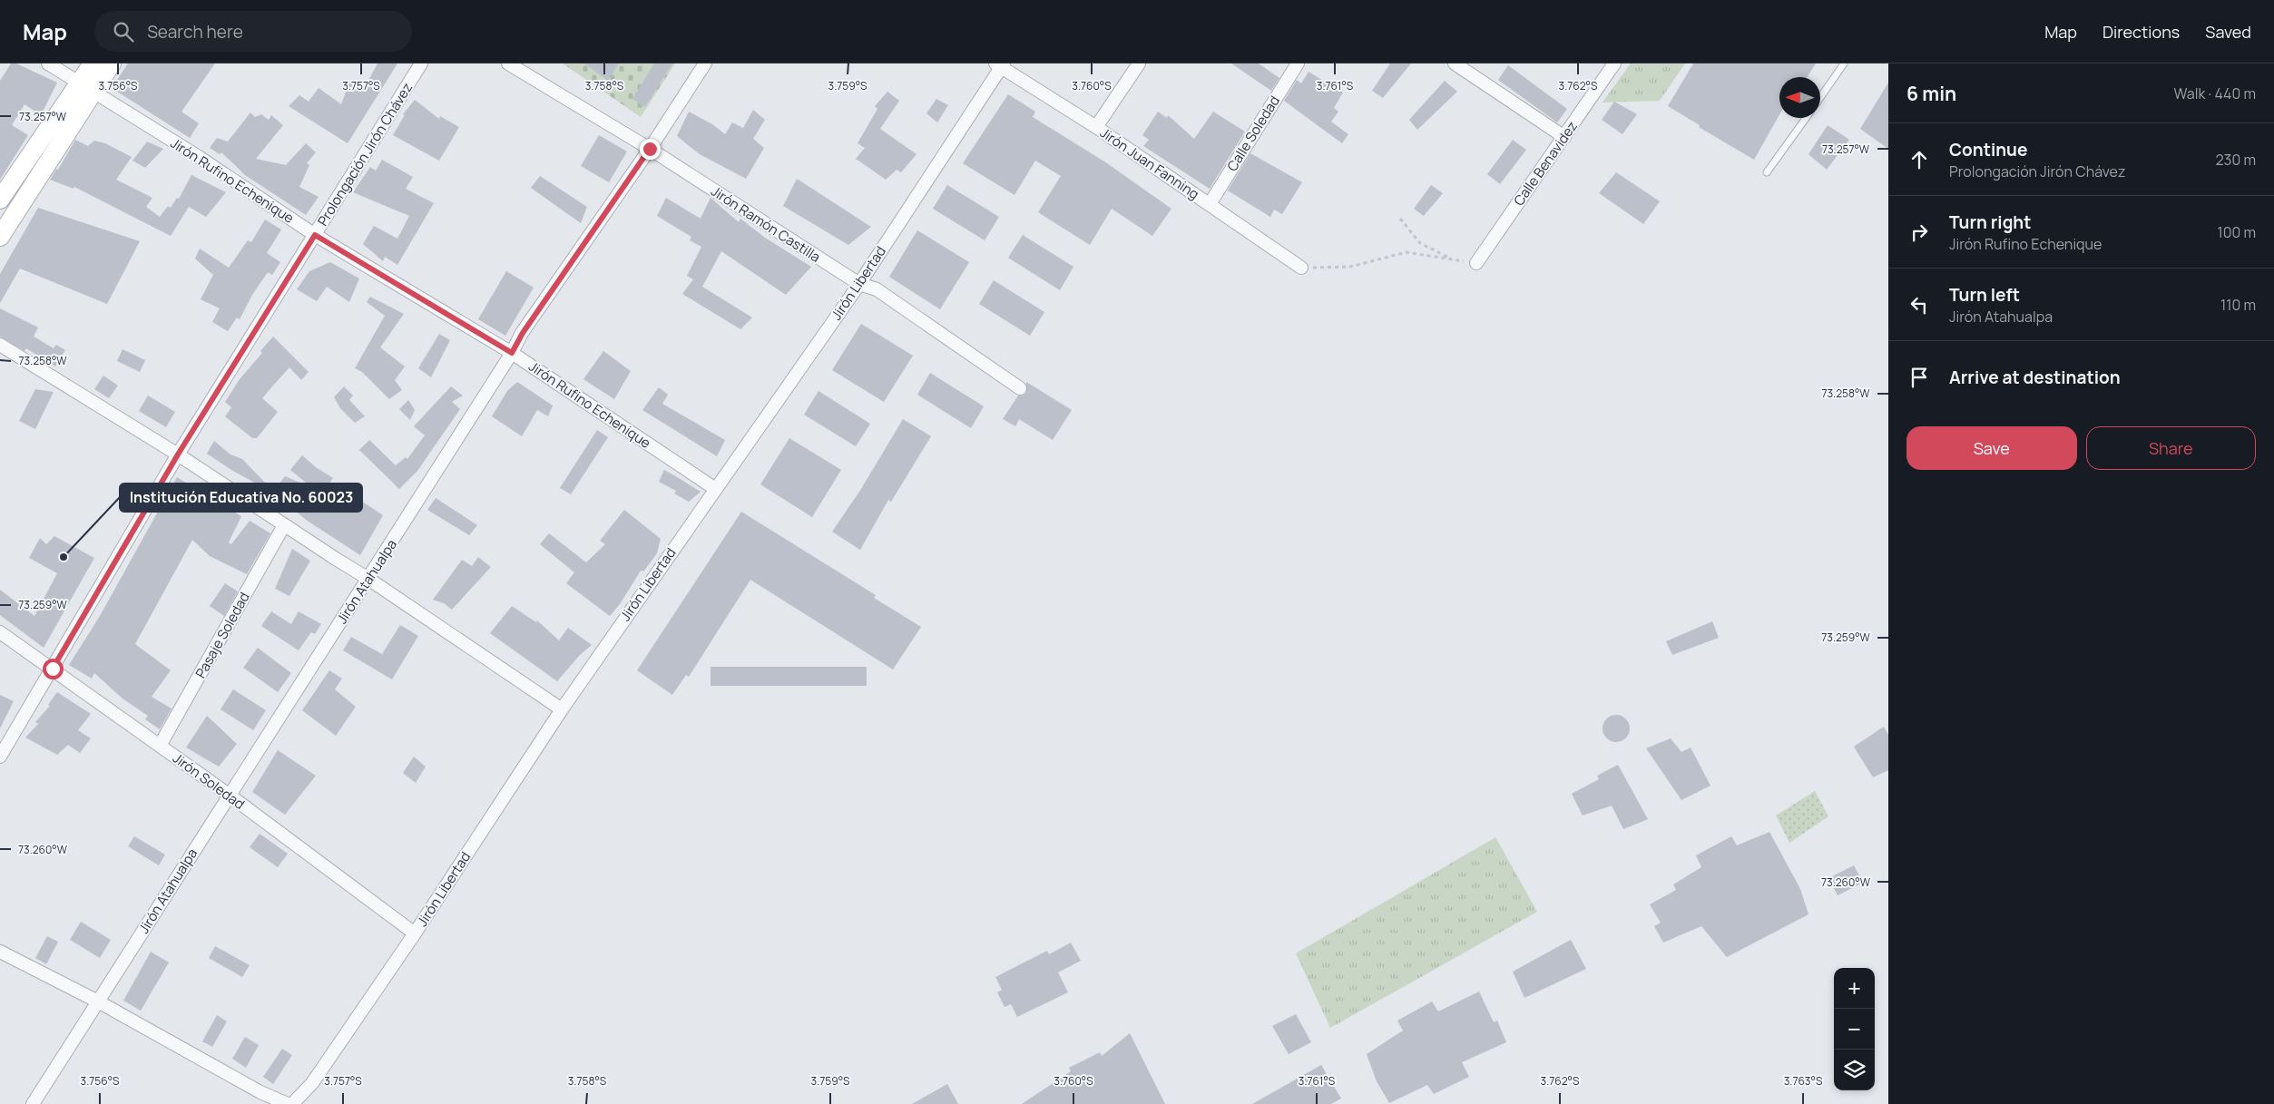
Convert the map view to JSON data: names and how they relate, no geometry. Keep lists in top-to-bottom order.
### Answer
{
  "streets": {
    "street": [
      "Calle Soledad",
      "Prolongación Jirón Chávez",
      "Jirón Juan Fanning",
      "Calle Benavidez",
      "Jirón Rufino Echenique",
      "Jirón Ramón Castilla",
      "Jirón Libertad",
      "Jirón Atahualpa",
      "Pasaje Soledad",
      "Jirón Soledad"
    ]
  },
  "crossings": [
    ["Calle Soledad", "Jirón Juan Fanning"],
    ["Prolongación Jirón Chávez", "Jirón Rufino Echenique"],
    ["Prolongación Jirón Chávez", "Jirón Soledad"],
    ["Jirón Juan Fanning", "Jirón Libertad"],
    ["Jirón Rufino Echenique", "Jirón Libertad"],
    ["Jirón Rufino Echenique", "Jirón Atahualpa"],
    ["Jirón Ramón Castilla", "Jirón Libertad"],
    ["Jirón Ramón Castilla", "Jirón Atahualpa"],
    ["Jirón Libertad", "Jirón Soledad"],
    ["Jirón Atahualpa", "Jirón Soledad"],
    ["Pasaje Soledad", "Jirón Soledad"]
  ],
  "places": ["Institución Educativa No. 60023"],
  "north": "left",
  "page": {
    "header": "Map",
    "search": "Search here",
    "nav": ["Map", "Directions", "Saved"],
    "heading": ["6 min", "Walk · 440 m"],
    "list": [
      ["Continue", "Prolongación Jirón Chávez", "230 m"],
      ["Turn right", "Jirón Rufino Echenique", "100 m"],
      ["Turn left", "Jirón Atahualpa", "110 m"],
      "Arrive at destination"
    ],
    "buttons": ["Save", "Share"],
    "map_buttons": ["+", "−"]
  },
  "coordinates": [
    "3.756°S",
    "3.757°S",
    "3.758°S",
    "3.759°S",
    "3.760°S",
    "3.761°S",
    "3.762°S",
    "73.257°W",
    "73.258°W",
    "73.259°W",
    "73.260°W",
    "3.763°S"
  ]
}
